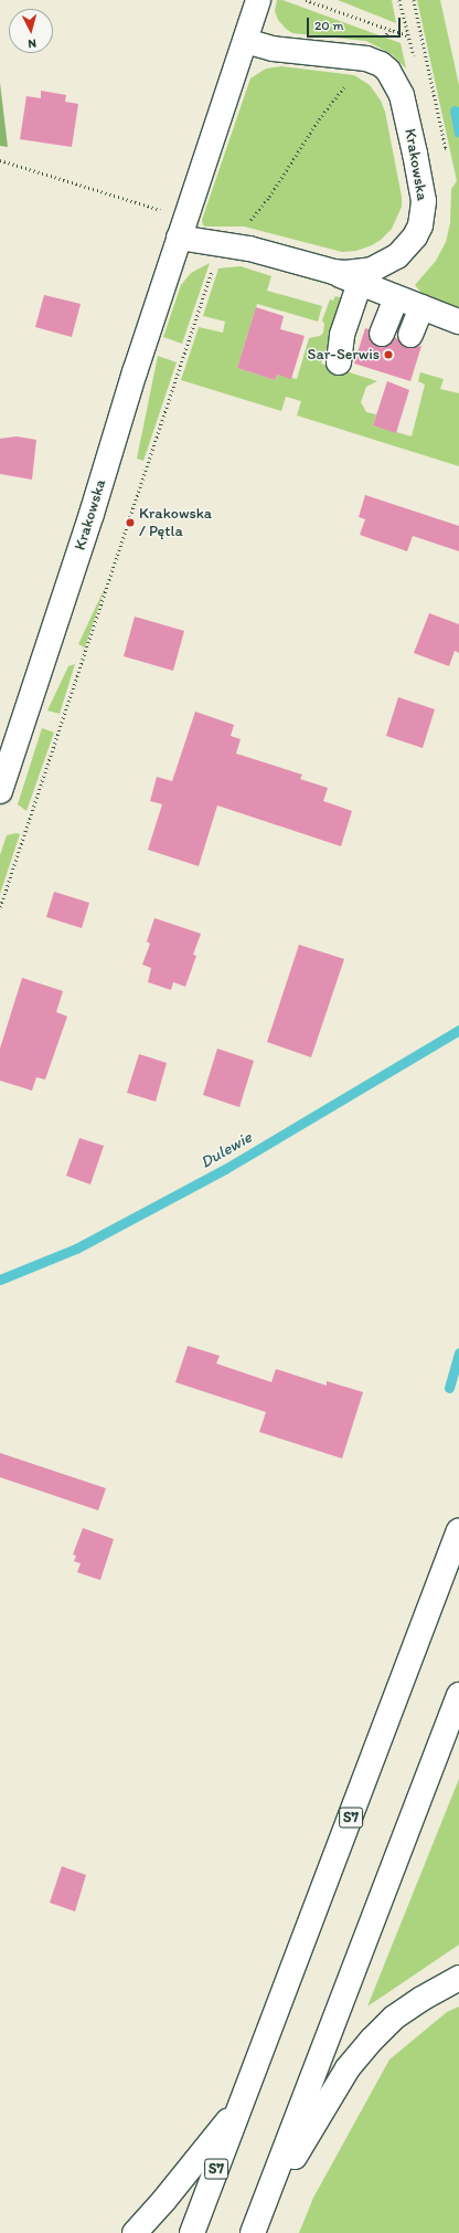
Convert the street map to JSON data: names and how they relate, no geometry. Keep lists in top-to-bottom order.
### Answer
{
  "streets": {
    "main road": ["Krakowska", "S7"]
  },
  "water": ["Dulewie"],
  "places": ["Sar-Serwis", "Krakowska / Pętla"],
  "scale_bar": "20 m",
  "north": "bottom"
}
